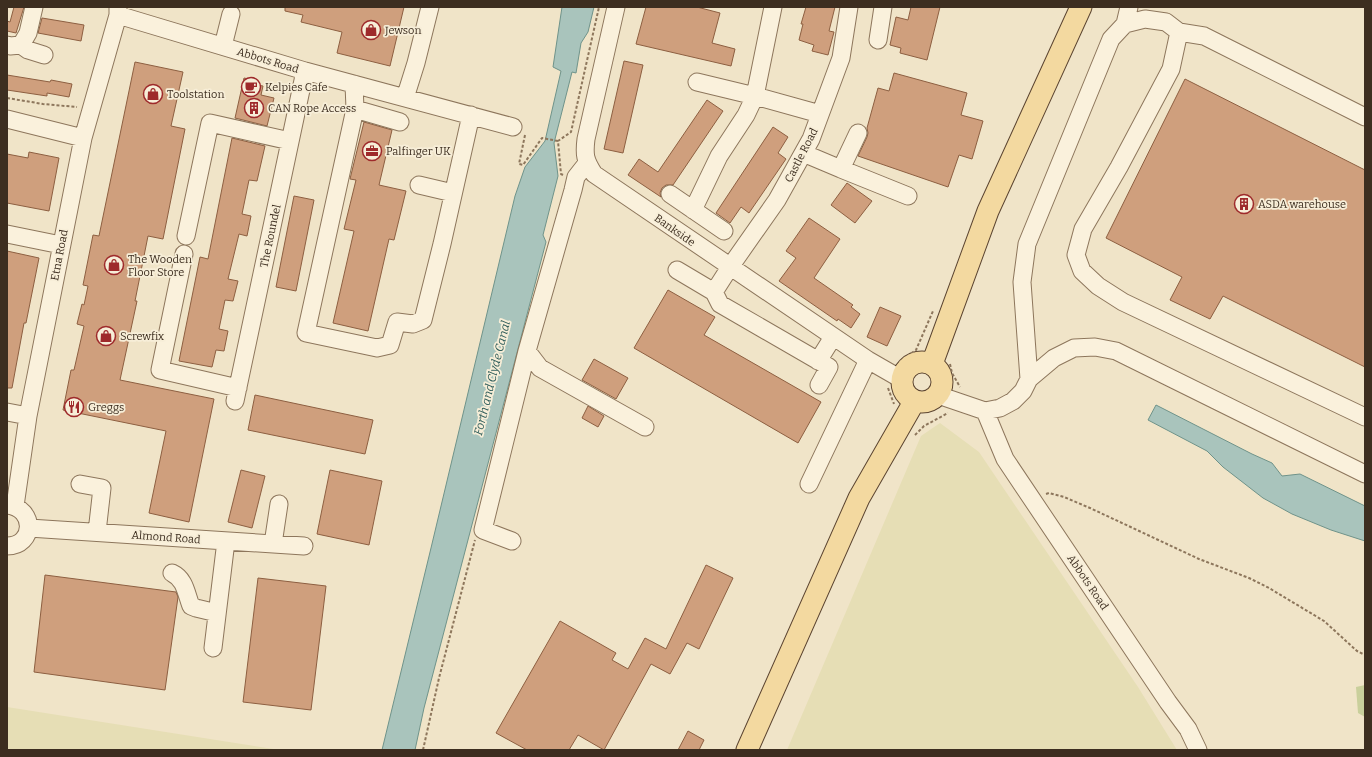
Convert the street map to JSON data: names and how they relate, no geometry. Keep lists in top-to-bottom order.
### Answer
{
  "streets": {
    "street": [
      "Abbots Road",
      "Castle Road",
      "Bankside",
      "The Roundel",
      "Etna Road",
      "Almond Road"
    ]
  },
  "crossings": [
    ["Abbots Road", "The Roundel"],
    ["Abbots Road", "Etna Road"],
    ["Castle Road", "Bankside"]
  ],
  "water": ["Forth and Clyde Canal"],
  "places": {
    "shop": [
      "Jewson",
      "Toolstation",
      "The Wooden Floor Store",
      "Screwfix"
    ],
    "cafe": ["Kelpies Cafe"],
    "building": ["CAN Rope Access", "ASDA warehouse"],
    "office": ["Palfinger UK"],
    "restaurant": ["Greggs"]
  }
}
